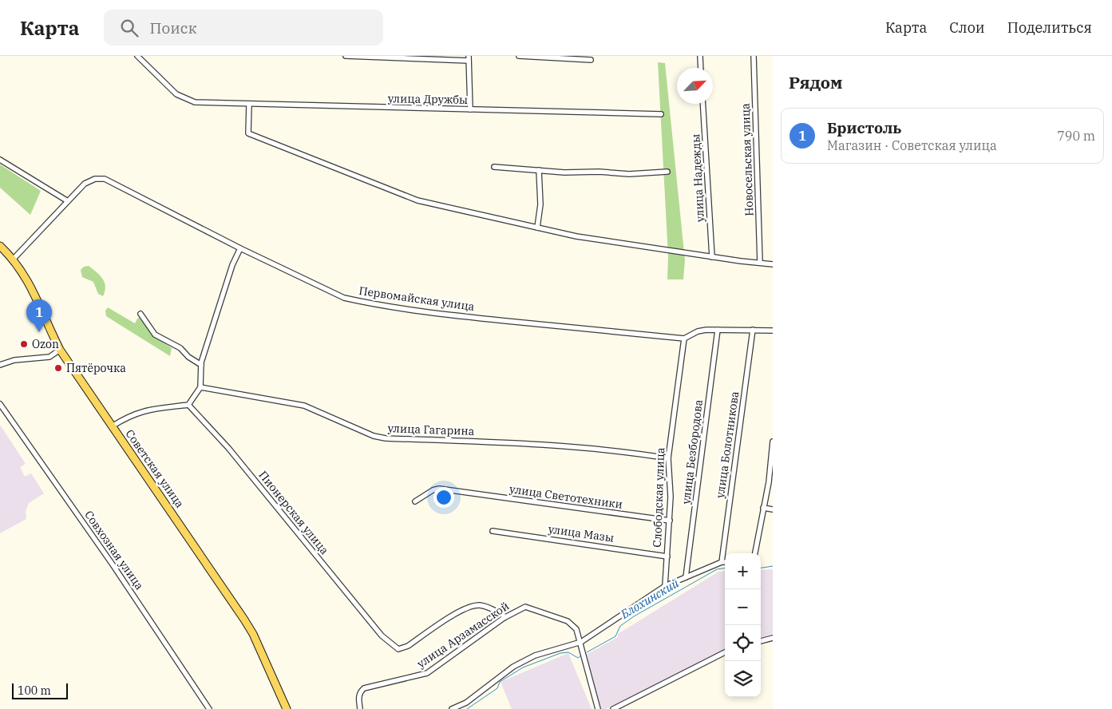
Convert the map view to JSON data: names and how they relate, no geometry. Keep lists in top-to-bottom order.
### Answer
{
  "streets": {
    "main road": ["Советская улица"],
    "street": [
      "улица Дружбы",
      "Новосельская улица",
      "улица Надежды",
      "Первомайская улица",
      "улица Гагарина",
      "улица Болотникова",
      "улица Безбородова",
      "улица Светотехники",
      "Слободская улица",
      "Пионерская улица",
      "улица Мазы",
      "Совхозная улица",
      "улица Арзамасской"
    ]
  },
  "crossings": [
    ["Первомайская улица", "улица Болотникова"],
    ["Первомайская улица", "улица Безбородова"],
    ["Первомайская улица", "Советская улица"],
    ["Первомайская улица", "Слободская улица"],
    ["улица Гагарина", "Слободская улица"],
    ["улица Светотехники", "Слободская улица"],
    ["Слободская улица", "улица Мазы"],
    ["Пионерская улица", "улица Арзамасской"]
  ],
  "water": ["Блохинский"],
  "places": ["Ozon", "Пятёрочка"],
  "scale_bar": "100 m",
  "north": "top right",
  "page": {
    "header": "Карта",
    "search": "Поиск",
    "nav": ["Карта", "Слои", "Поделиться"],
    "heading": "Рядом",
    "list": [
      {
        "mark": "1",
        "name": "Бристоль",
        "note": "Магазин · Советская улица",
        "value": "790 m"
      }
    ],
    "pins": "1",
    "map_buttons": ["+", "−"],
    "scale": "100 m"
  }
}
